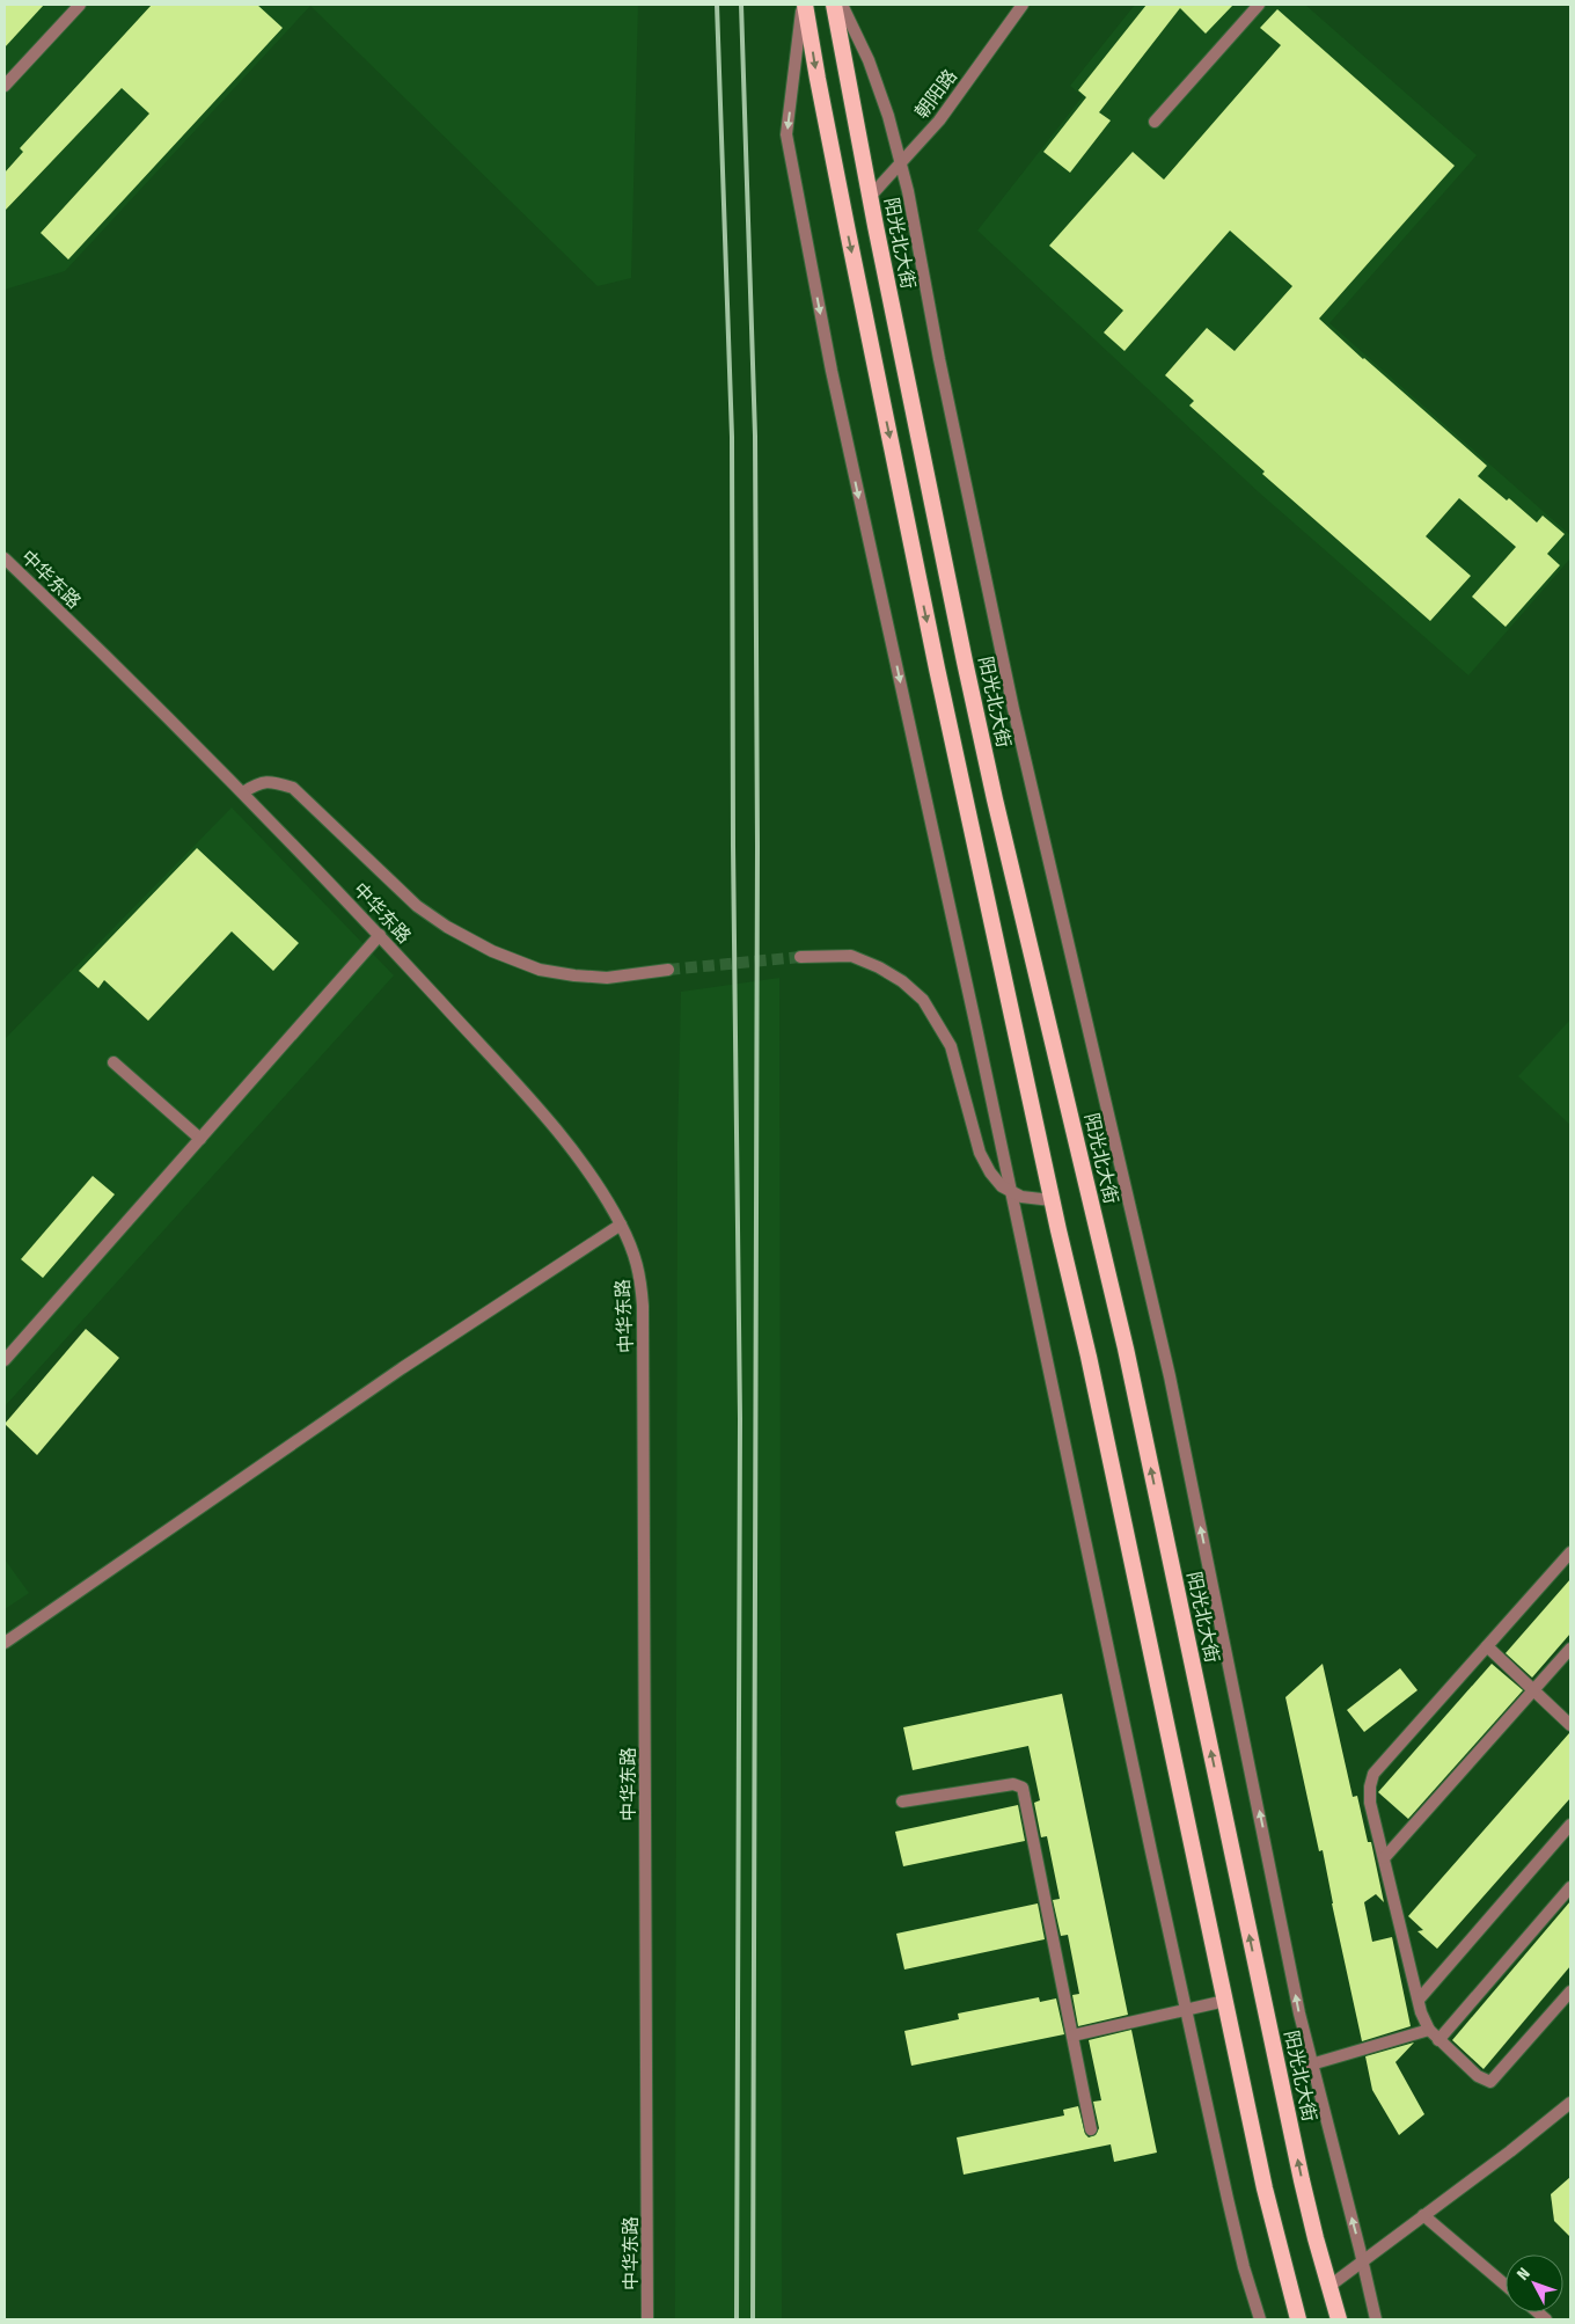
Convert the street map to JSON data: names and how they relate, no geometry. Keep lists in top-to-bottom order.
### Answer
{
  "streets": {
    "highway": ["阳光北大街"],
    "street": ["朝阳路", "中华东路"]
  },
  "crossings": [
    ["朝阳路", "阳光北大街"]
  ],
  "north": "top left"
}
